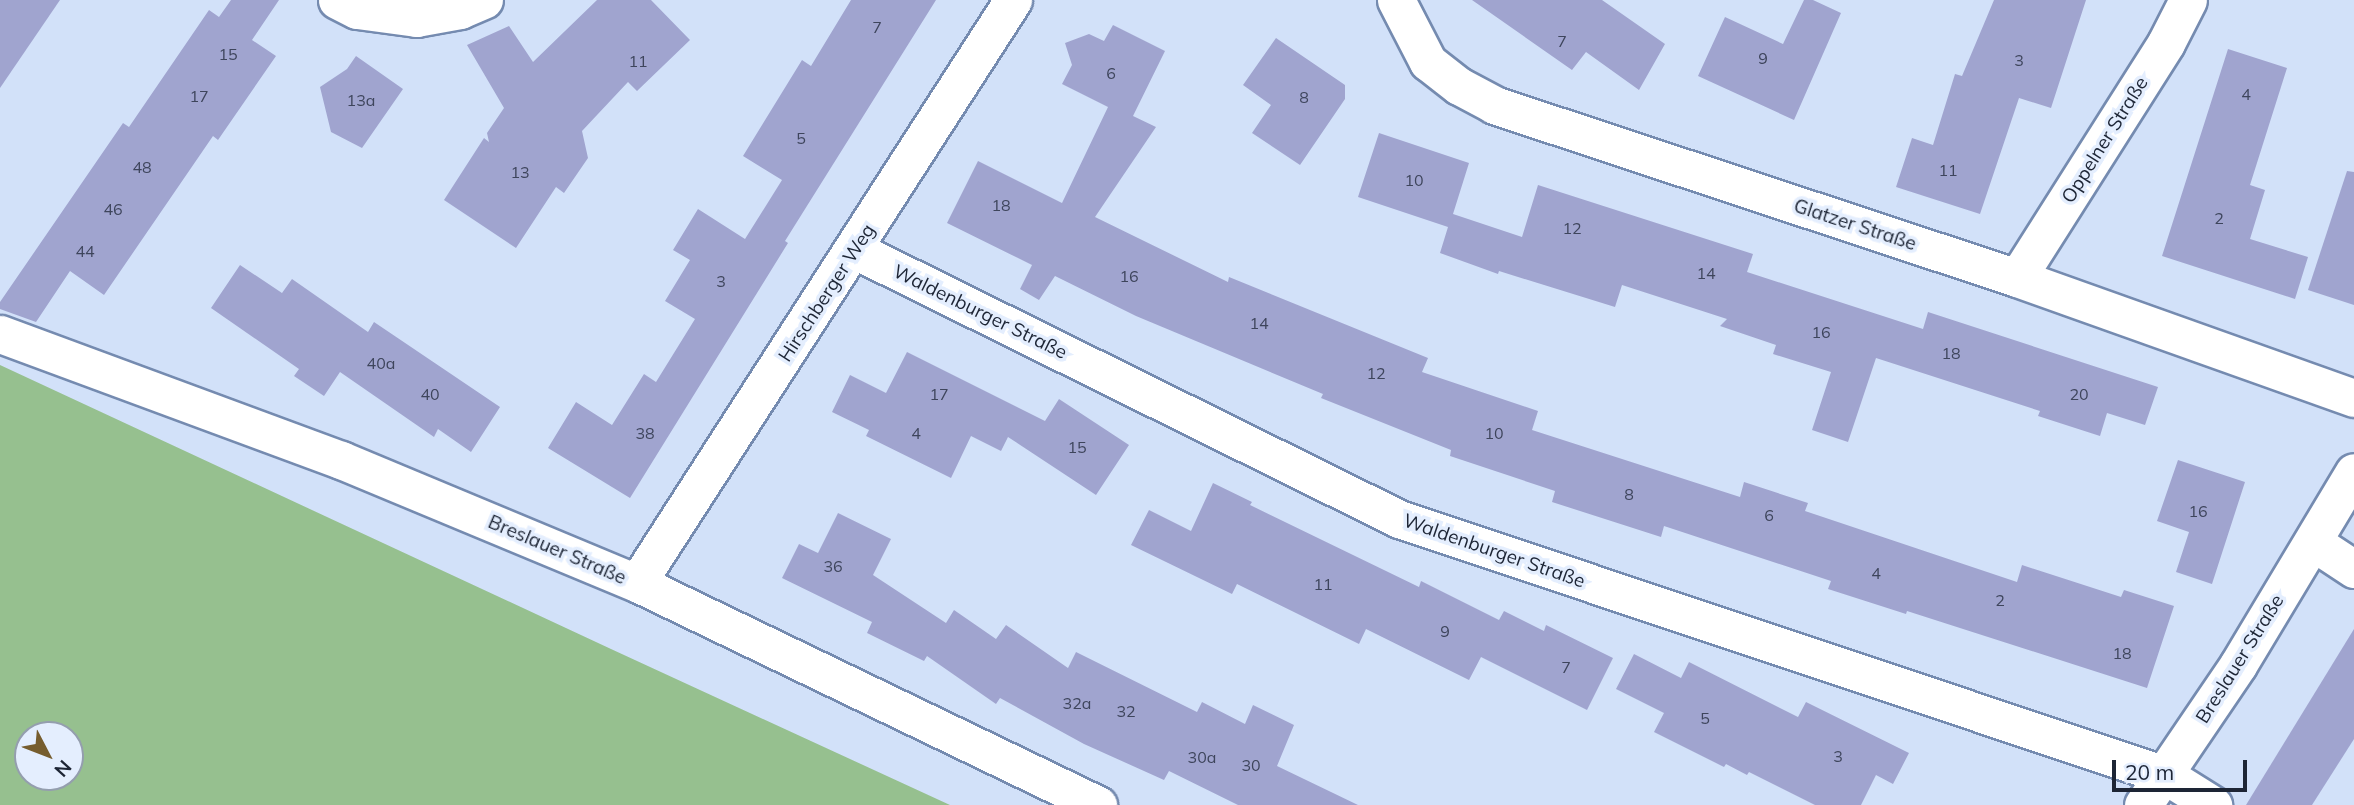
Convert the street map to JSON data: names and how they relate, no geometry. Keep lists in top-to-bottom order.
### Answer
{
  "streets": {
    "street": [
      "Oppelner Straße",
      "Glatzer Straße",
      "Hirschberger Weg",
      "Waldenburger Straße",
      "Breslauer Straße"
    ]
  },
  "crossings": [
    ["Oppelner Straße", "Glatzer Straße"],
    ["Hirschberger Weg", "Waldenburger Straße"],
    ["Hirschberger Weg", "Breslauer Straße"],
    ["Waldenburger Straße", "Breslauer Straße"]
  ],
  "house_numbers": [
    "7",
    "7",
    "15",
    "9",
    "3",
    "11",
    "6",
    "4",
    "17",
    "8",
    "13a",
    "5",
    "48",
    "11",
    "13",
    "10",
    "18",
    "46",
    "2",
    "12",
    "44",
    "14",
    "16",
    "3",
    "14",
    "16",
    "18",
    "40a",
    "12",
    "40",
    "17",
    "20",
    "38",
    "4",
    "10",
    "15",
    "8",
    "16",
    "6",
    "36",
    "4",
    "11",
    "2",
    "9",
    "18",
    "7",
    "32a",
    "32",
    "5",
    "3",
    "30a",
    "30"
  ],
  "scale_bar": "20 m",
  "north": "bottom right"
}
